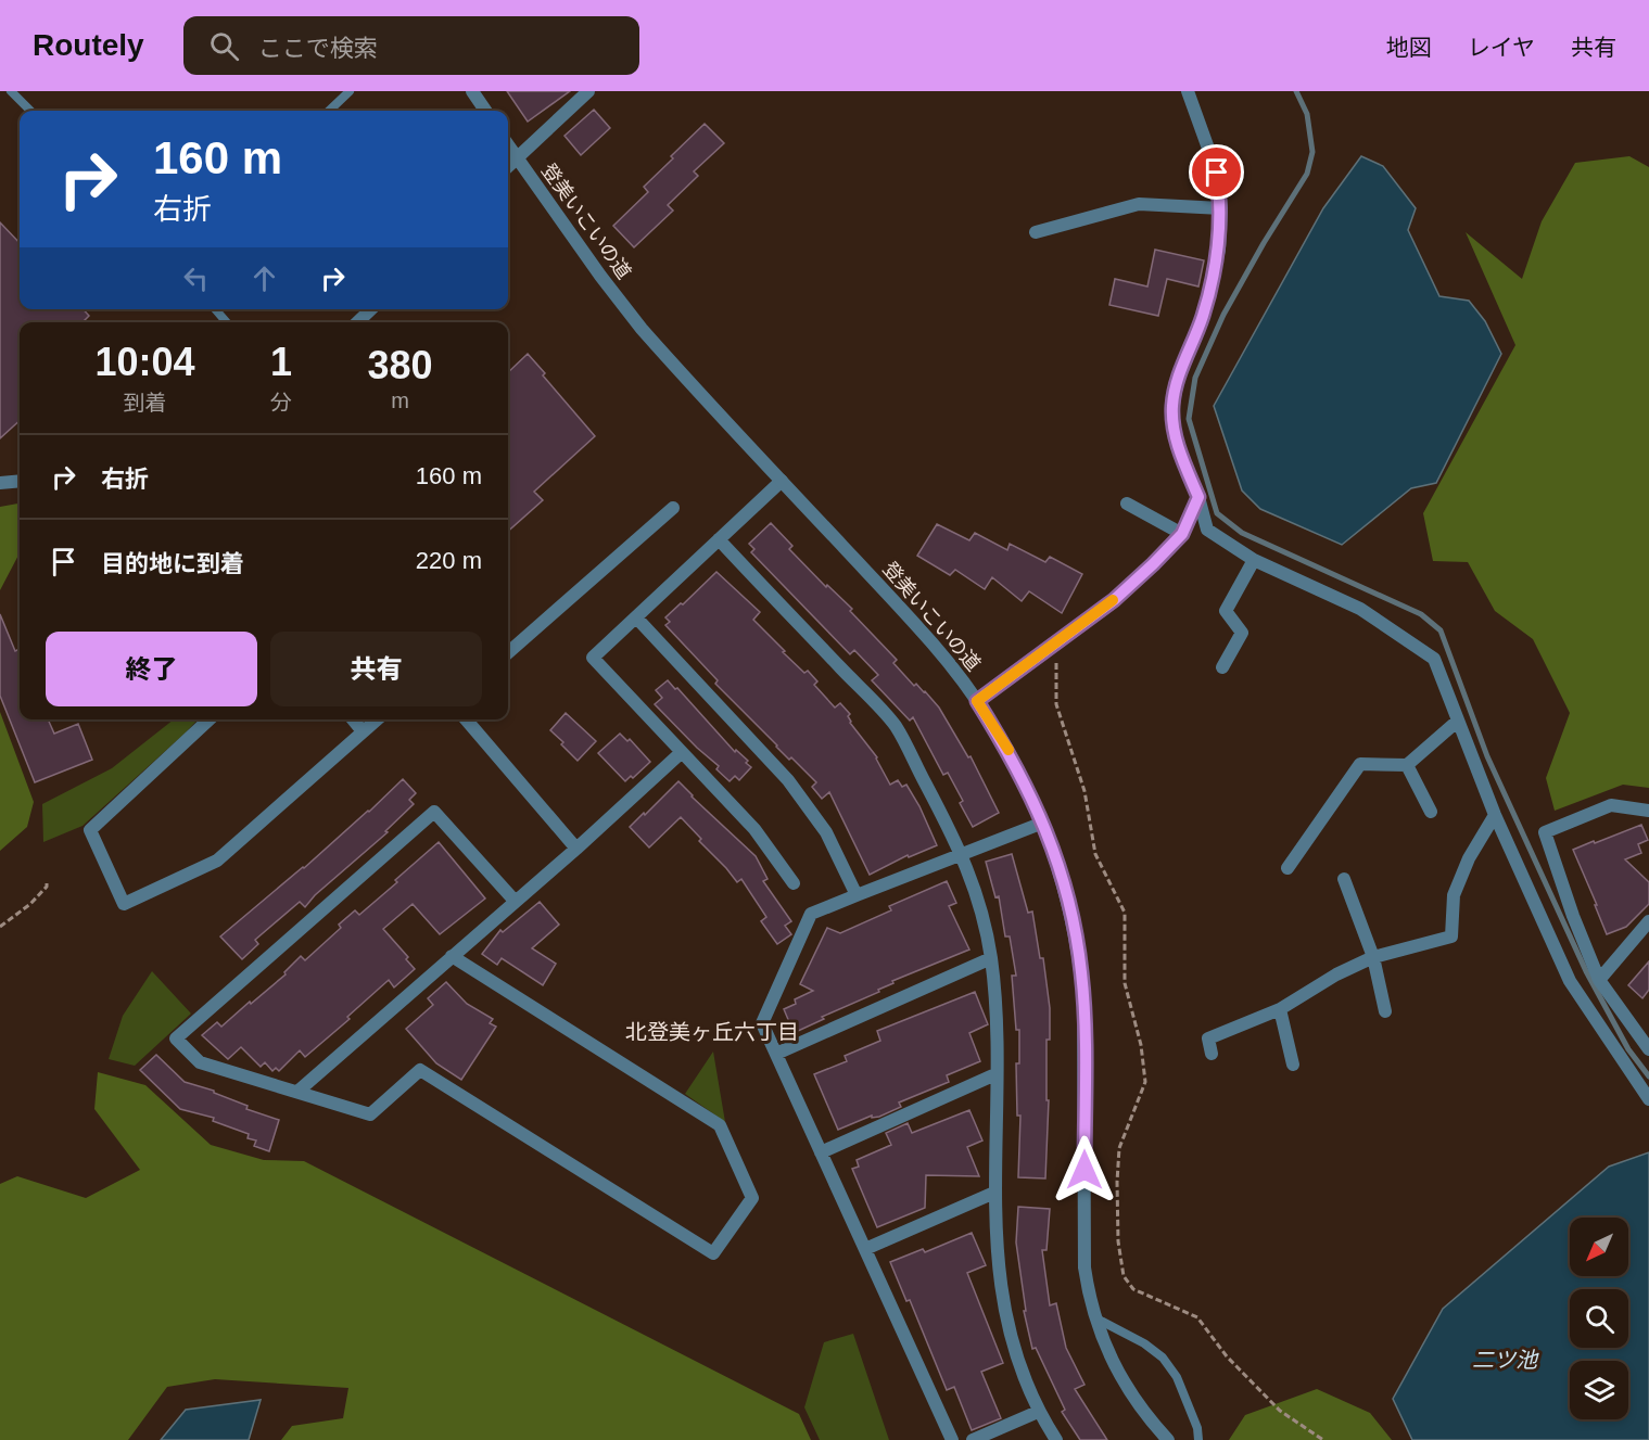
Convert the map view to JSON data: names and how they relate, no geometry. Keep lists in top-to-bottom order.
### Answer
{
  "streets": {
    "street": ["登美いこいの道"]
  },
  "districts": ["北登美ヶ丘六丁目"],
  "water": ["二ツ池"],
  "north": "bottom left",
  "page": {
    "header": "Routely",
    "search": "ここで検索",
    "nav": ["地図", "レイヤ", "共有"],
    "turn": ["160 m", "右折"],
    "eta": [
      "10:04",
      "到着",
      "1",
      "分",
      "380",
      "m"
    ],
    "list": [
      {
        "name": "右折",
        "value": "160 m"
      },
      {
        "name": "目的地に到着",
        "value": "220 m"
      }
    ],
    "buttons": ["終了", "共有"]
  }
}
